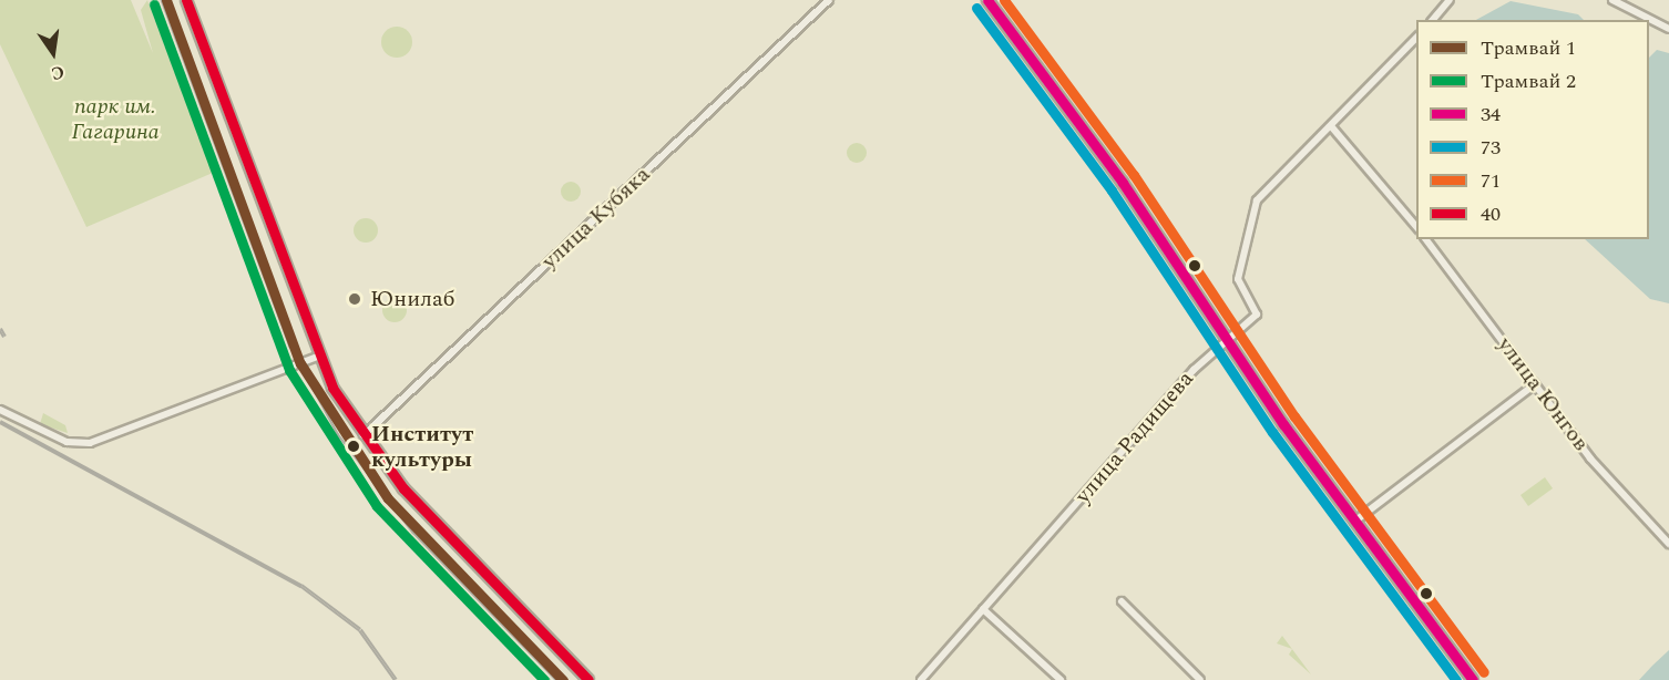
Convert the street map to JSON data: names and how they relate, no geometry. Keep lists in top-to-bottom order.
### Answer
{
  "streets": {
    "street": ["улица Кубяка", "улица Юнгов", "улица Радищева"]
  },
  "parks": ["парк им. Гагарина"],
  "places": ["Юнилаб", "Институт культуры"],
  "lines": [
    "tram line 1",
    "transit line 34",
    "transit line 71",
    "transit line 40",
    "tram line 2",
    "transit line 73"
  ],
  "legend": [
    "Трамвай 1",
    "Трамвай 2",
    "34",
    "73",
    "71",
    "40"
  ],
  "north": "bottom"
}
